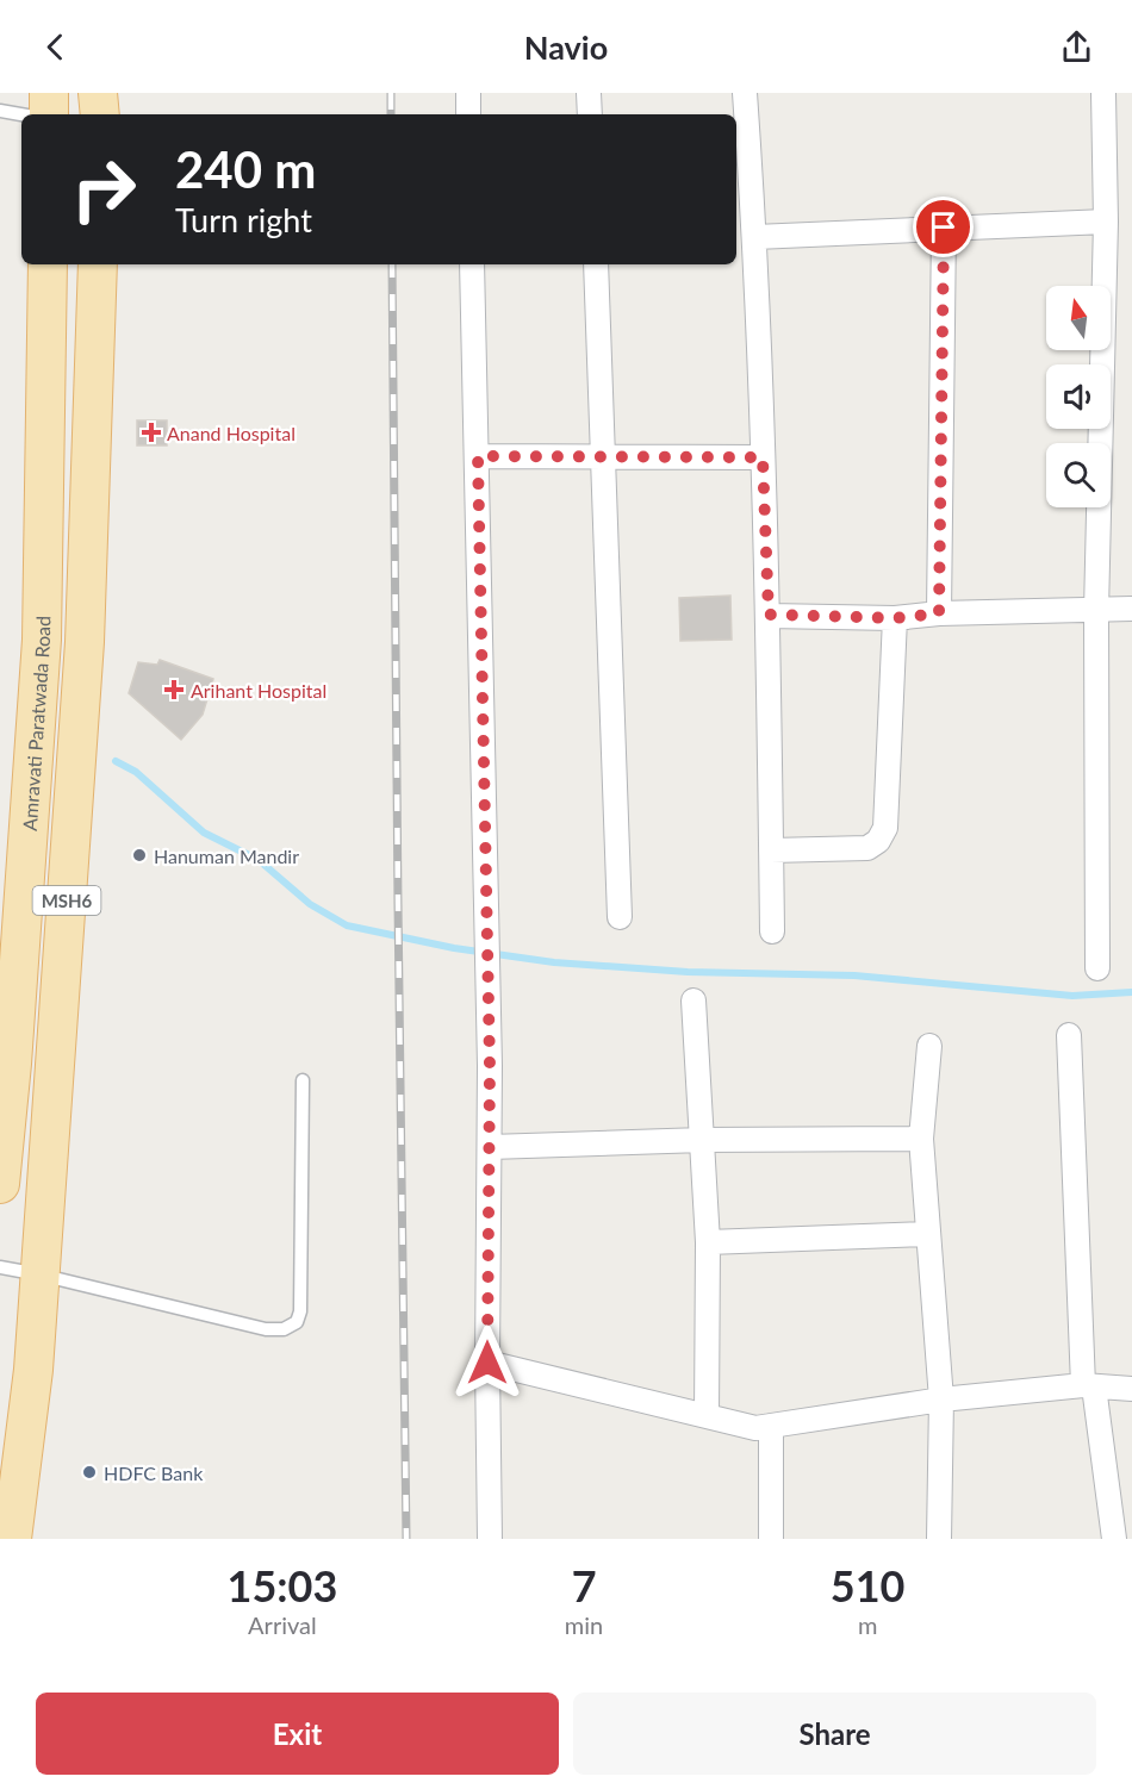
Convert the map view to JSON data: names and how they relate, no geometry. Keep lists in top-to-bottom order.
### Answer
{
  "streets": {
    "main road": ["Amravati Paratwada Road", "MSH6"]
  },
  "places": {
    "health": ["Anand Hospital", "Arihant Hospital"],
    "other": ["Hanuman Mandir", "HDFC Bank"]
  },
  "north": "top",
  "page": {
    "header": "Navio",
    "turn": ["240 m", "Turn right"],
    "eta": [
      "15:03",
      "Arrival",
      "7",
      "min",
      "510",
      "m"
    ],
    "buttons": ["Exit", "Share"]
  }
}
